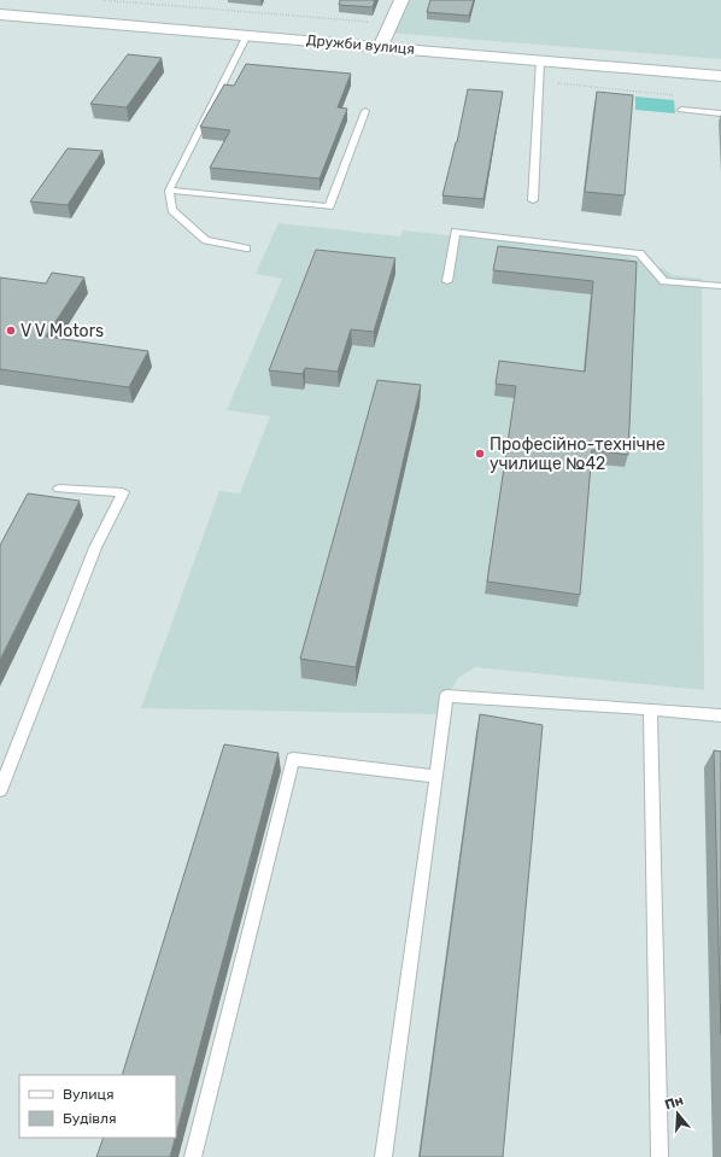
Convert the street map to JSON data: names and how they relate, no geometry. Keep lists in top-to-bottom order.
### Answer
{
  "streets": {
    "street": ["Дружби вулиця"]
  },
  "places": ["V V Motors", "Професійно-технічне училище №42"],
  "legend": ["Вулиця", "Будівля"],
  "north": "top"
}
